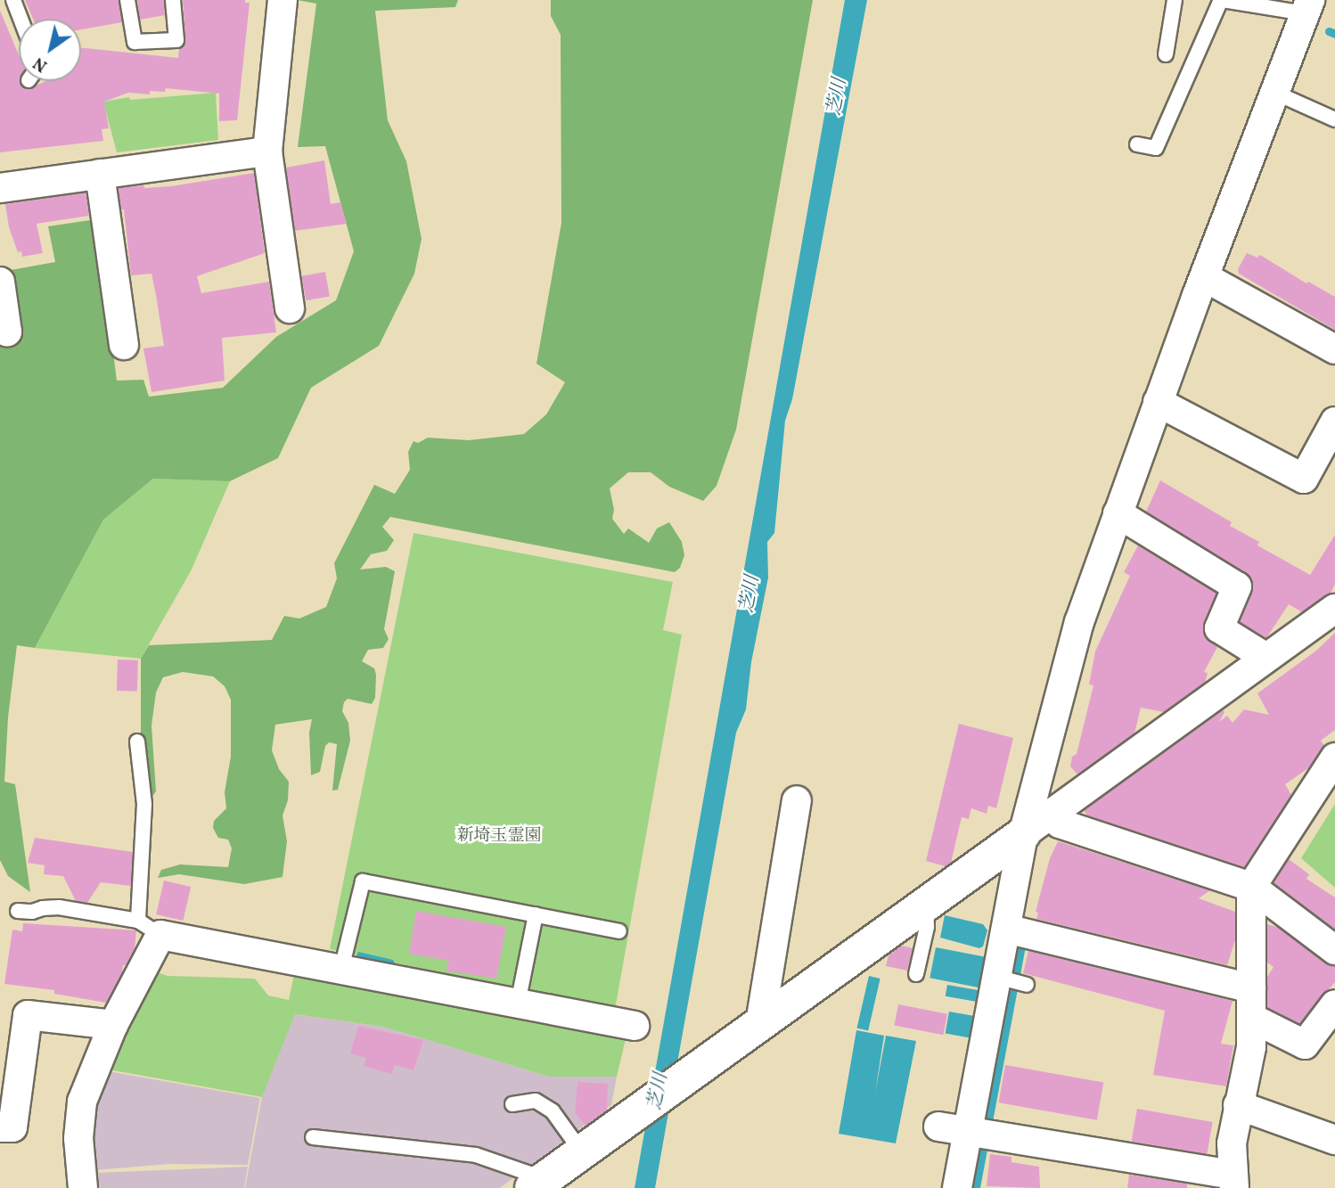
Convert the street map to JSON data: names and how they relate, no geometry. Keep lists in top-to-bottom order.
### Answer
{
  "water": ["芝川"],
  "parks": ["新埼玉霊園"],
  "north": "bottom left"
}
